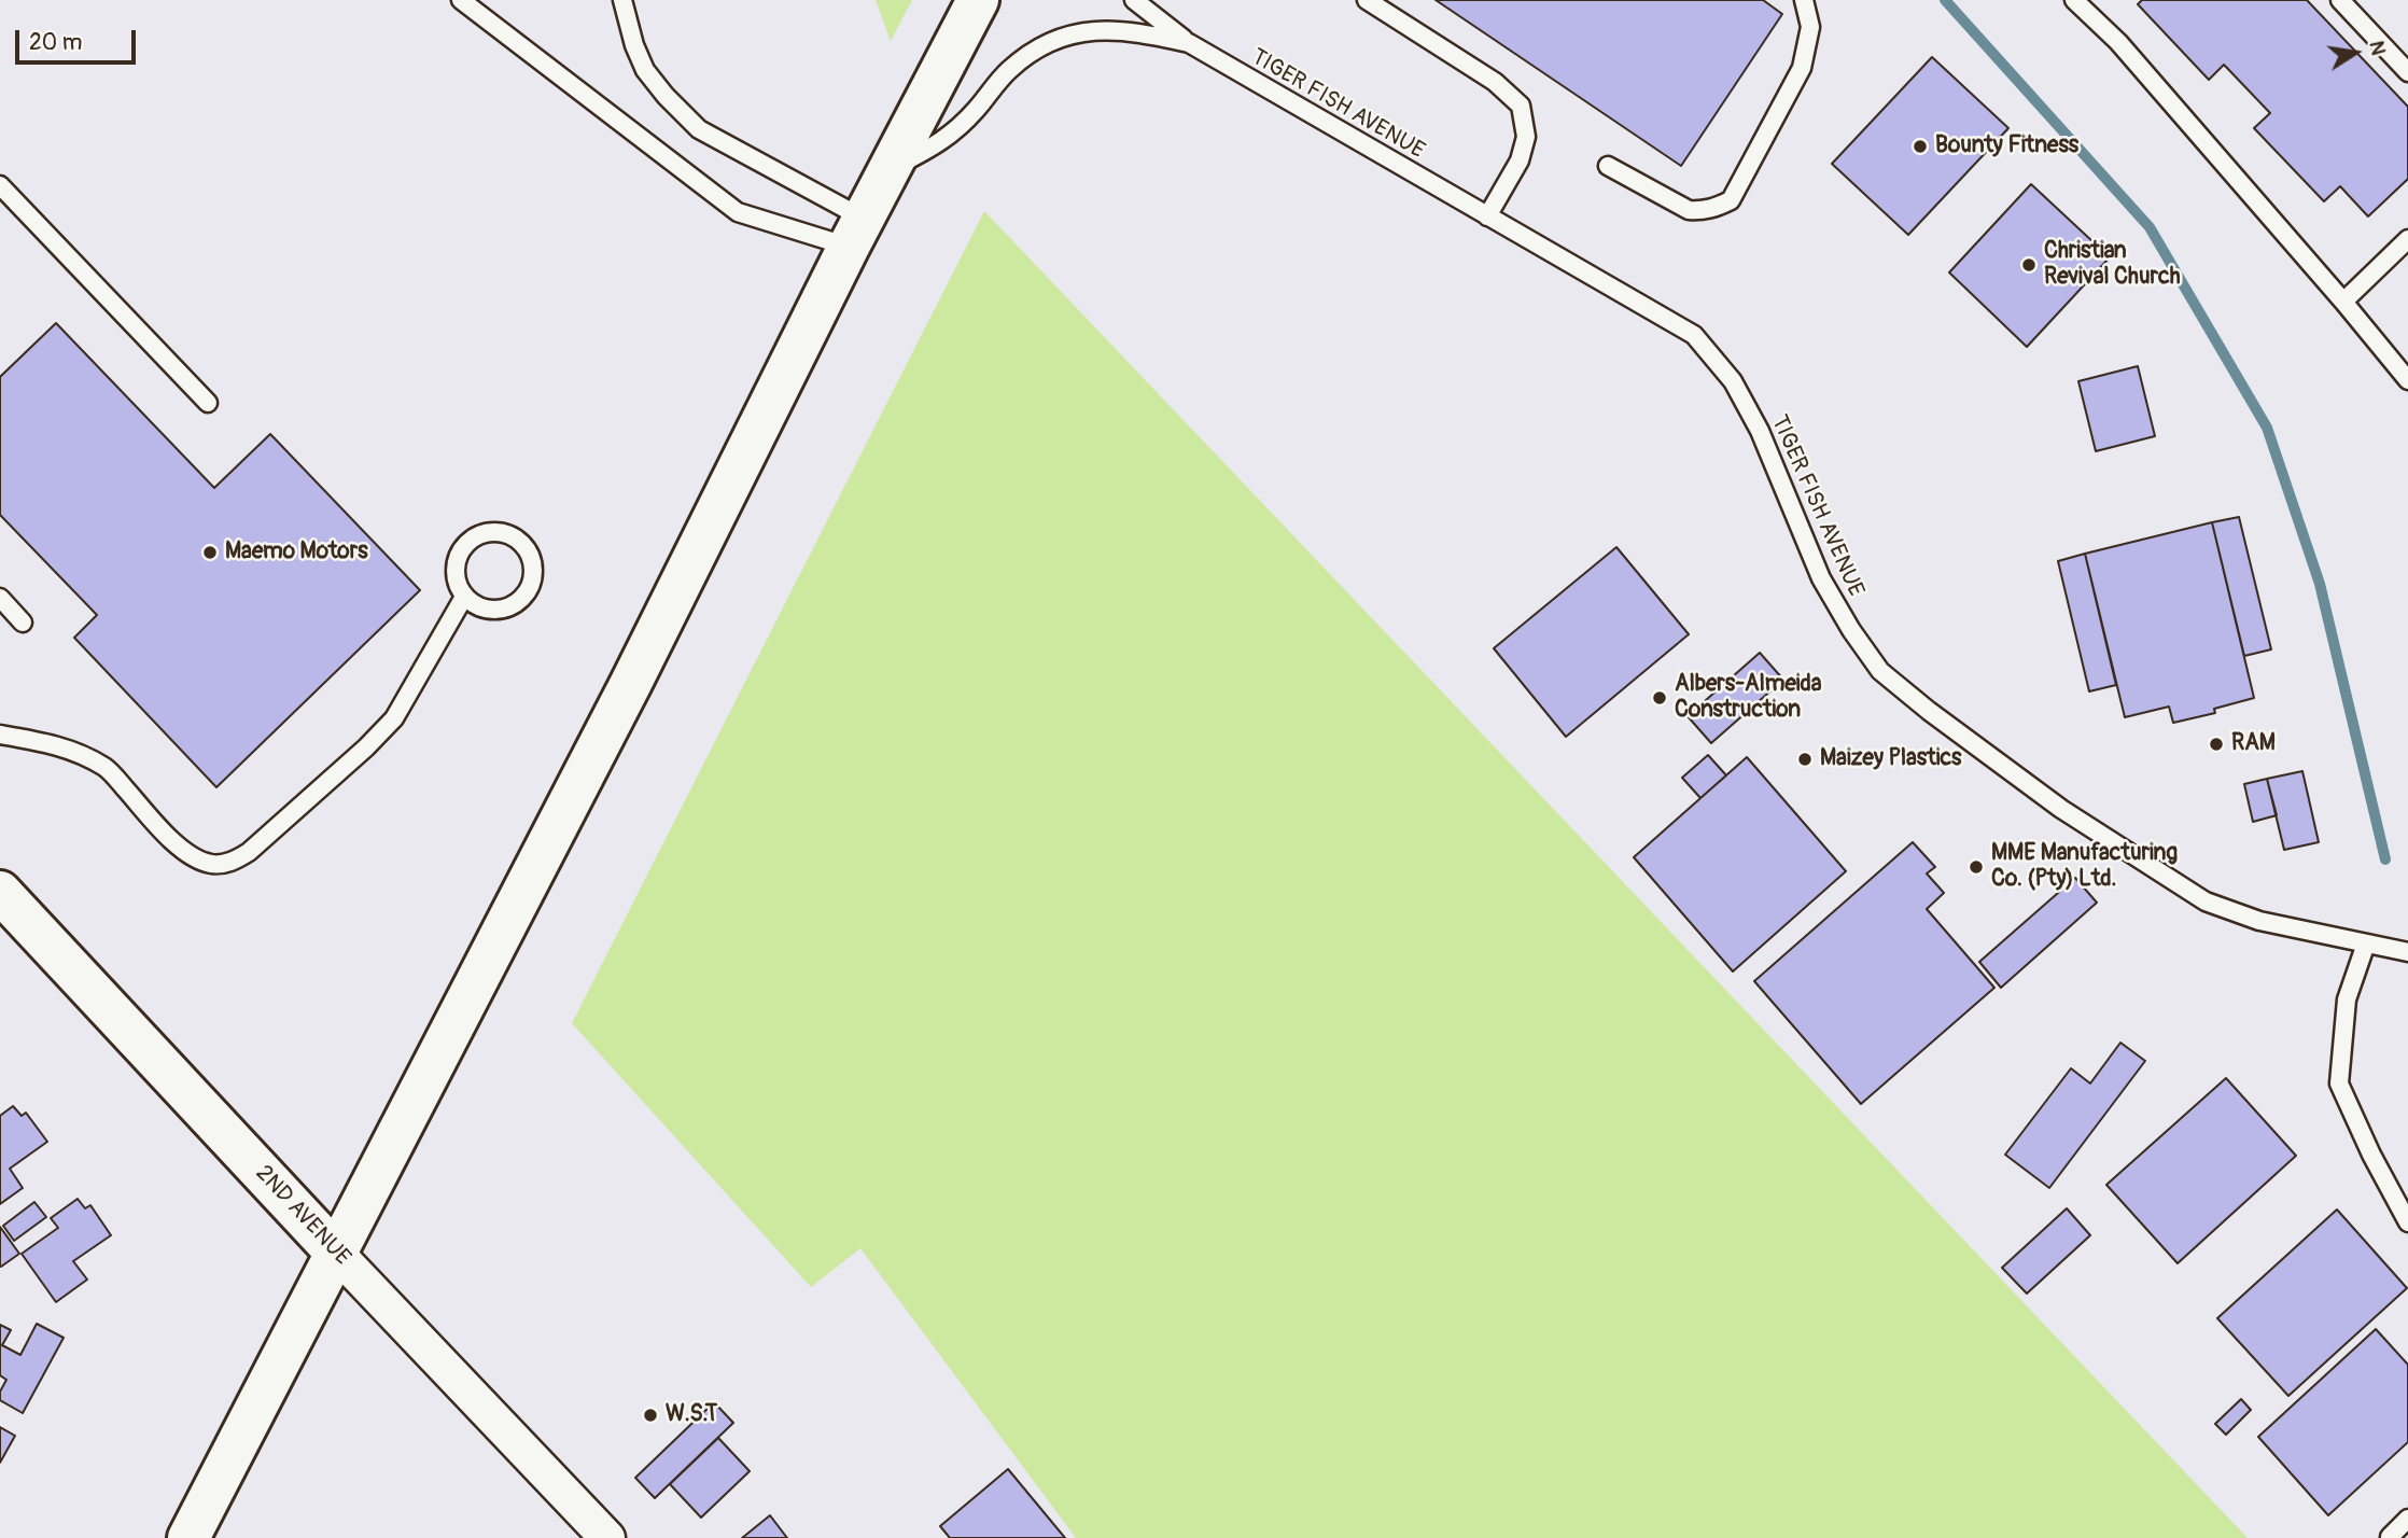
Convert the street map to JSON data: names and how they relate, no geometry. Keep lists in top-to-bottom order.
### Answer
{
  "streets": {
    "main road": ["2ND AVENUE"],
    "lane": ["TIGER FISH AVENUE"]
  },
  "places": [
    "Bounty Fitness",
    "Christian Revival Church",
    "Maemo Motors",
    "Albers-Almeida Construction",
    "RAM",
    "Maizey Plastics",
    "MME Manufacturing Co. (Pty) Ltd.",
    "W.S.T"
  ],
  "scale_bar": "20 m",
  "north": "right"
}
